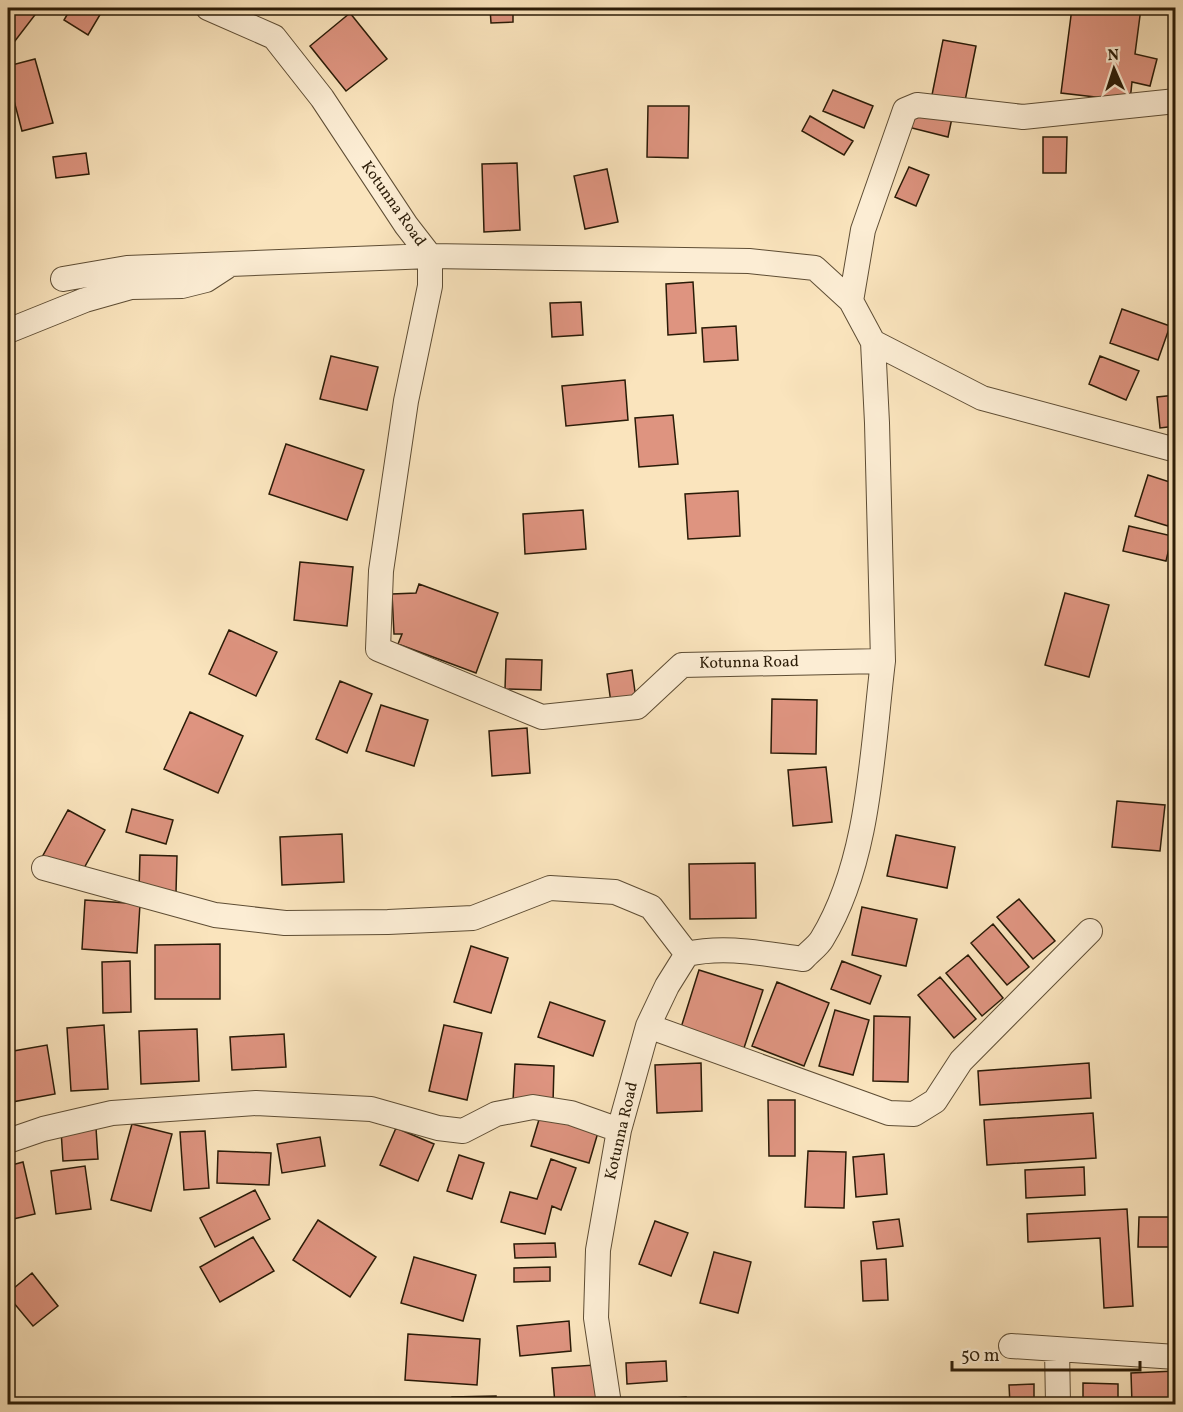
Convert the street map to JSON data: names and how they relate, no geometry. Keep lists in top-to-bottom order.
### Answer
{
  "streets": {
    "street": ["Kotunna Road"]
  },
  "scale_bar": "50 m",
  "north": "top"
}
